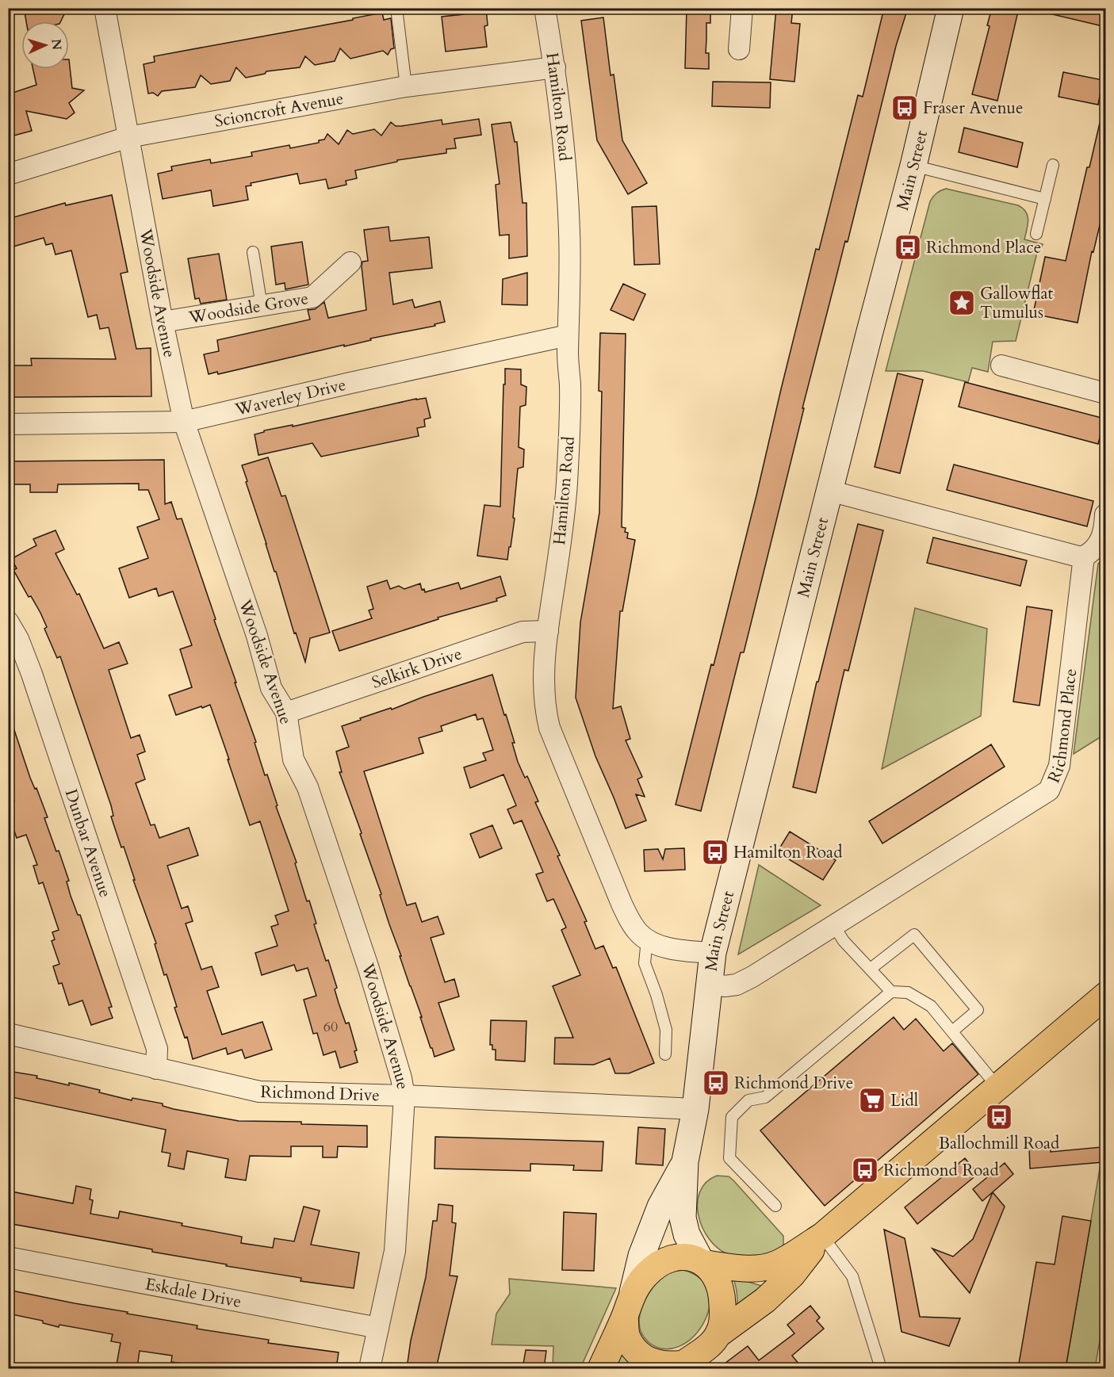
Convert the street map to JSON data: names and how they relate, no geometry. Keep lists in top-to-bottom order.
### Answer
{
  "streets": {
    "main road": ["Main Street"],
    "street": [
      "Hamilton Road",
      "Scioncroft Avenue",
      "Woodside Avenue",
      "Woodside Grove",
      "Waverley Drive",
      "Selkirk Drive",
      "Richmond Place",
      "Dunbar Avenue",
      "Richmond Drive",
      "Eskdale Drive"
    ]
  },
  "crossings": [
    ["Hamilton Road", "Scioncroft Avenue"],
    ["Hamilton Road", "Main Street"],
    ["Hamilton Road", "Waverley Drive"],
    ["Hamilton Road", "Selkirk Drive"],
    ["Scioncroft Avenue", "Woodside Avenue"],
    ["Main Street", "Richmond Place"],
    ["Main Street", "Richmond Drive"],
    ["Woodside Avenue", "Woodside Grove"],
    ["Woodside Avenue", "Waverley Drive"],
    ["Woodside Avenue", "Selkirk Drive"],
    ["Woodside Avenue", "Richmond Drive"],
    ["Woodside Avenue", "Eskdale Drive"],
    ["Dunbar Avenue", "Richmond Drive"]
  ],
  "places": {
    "bus stop": [
      "Fraser Avenue",
      "Richmond Place",
      "Hamilton Road",
      "Richmond Drive",
      "Ballochmill Road",
      "Richmond Road"
    ],
    "place": ["Gallowflat Tumulus"],
    "supermarket": ["Lidl"]
  },
  "house_numbers": ["60"],
  "north": "right"
}
